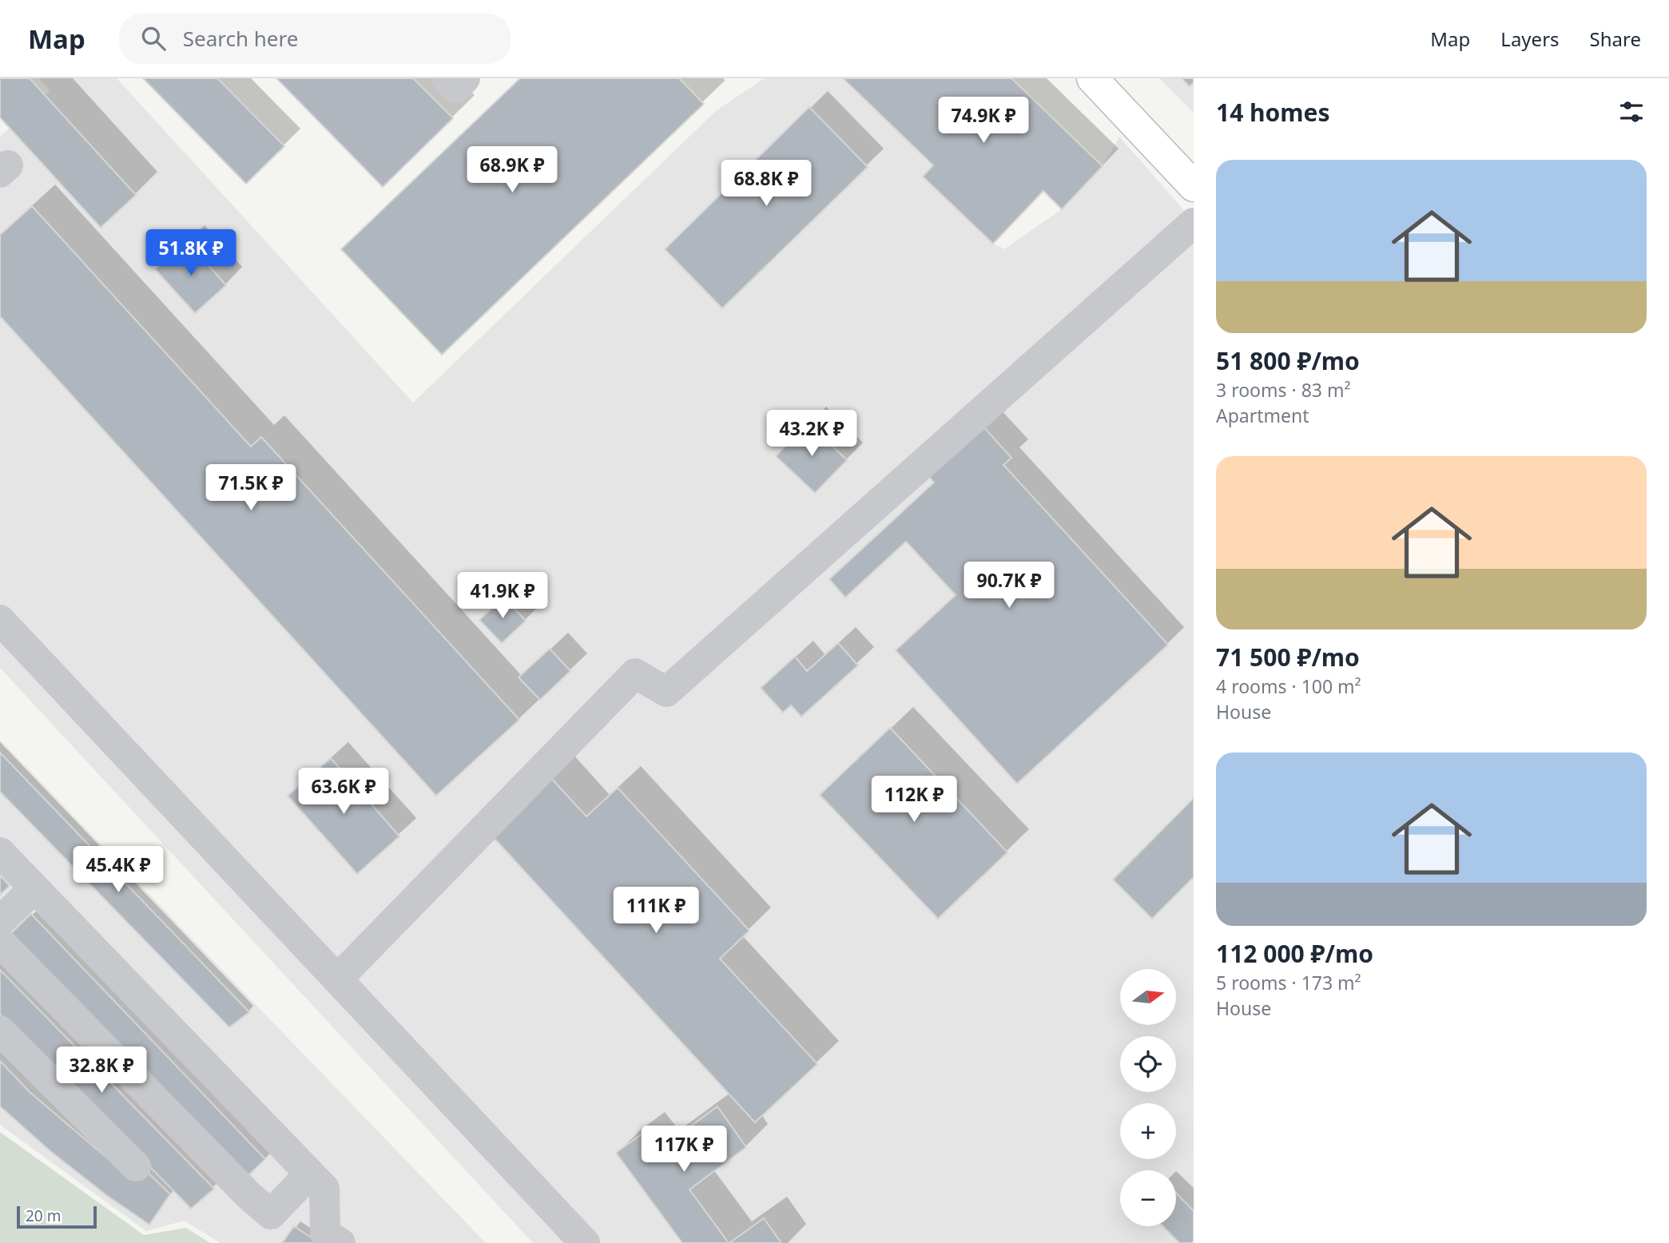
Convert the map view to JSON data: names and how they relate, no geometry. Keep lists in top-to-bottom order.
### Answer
{
  "scale_bar": "20 m",
  "north": "right",
  "page": {
    "header": "Map",
    "search": "Search here",
    "nav": ["Map", "Layers", "Share"],
    "heading": "14 homes",
    "price": [
      "74.9K ₽",
      "68.9K ₽",
      "68.8K ₽",
      "51.8K ₽",
      "43.2K ₽",
      "71.5K ₽",
      "90.7K ₽",
      "41.9K ₽",
      "63.6K ₽",
      "112K ₽",
      "45.4K ₽",
      "111K ₽",
      "32.8K ₽",
      "117K ₽"
    ],
    "list": [
      {
        "name": "51 800 ₽/mo",
        "note": "3 rooms · 83 m² · Apartment"
      },
      {
        "name": "71 500 ₽/mo",
        "note": "4 rooms · 100 m² · House"
      },
      {
        "name": "112 000 ₽/mo",
        "note": "5 rooms · 173 m² · House"
      }
    ],
    "map_buttons": ["+", "−"],
    "scale": "20 m"
  }
}
